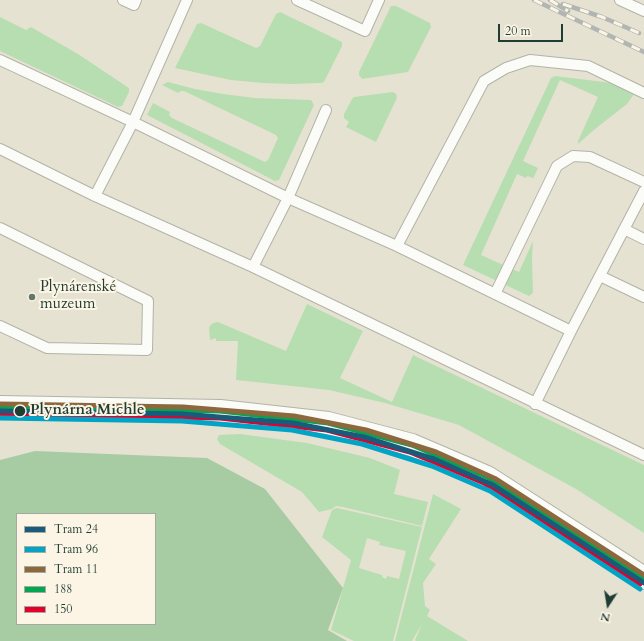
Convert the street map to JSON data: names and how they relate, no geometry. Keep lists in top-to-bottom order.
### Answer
{
  "places": ["Plynárenské muzeum", "Plynárna Michle"],
  "lines": [
    "tram line 11",
    "transit line 188",
    "tram line 24",
    "transit line 150",
    "tram line 96"
  ],
  "legend": [
    "Tram 24",
    "Tram 96",
    "Tram 11",
    "188",
    "150"
  ],
  "scale_bar": "20 m",
  "north": "bottom"
}
